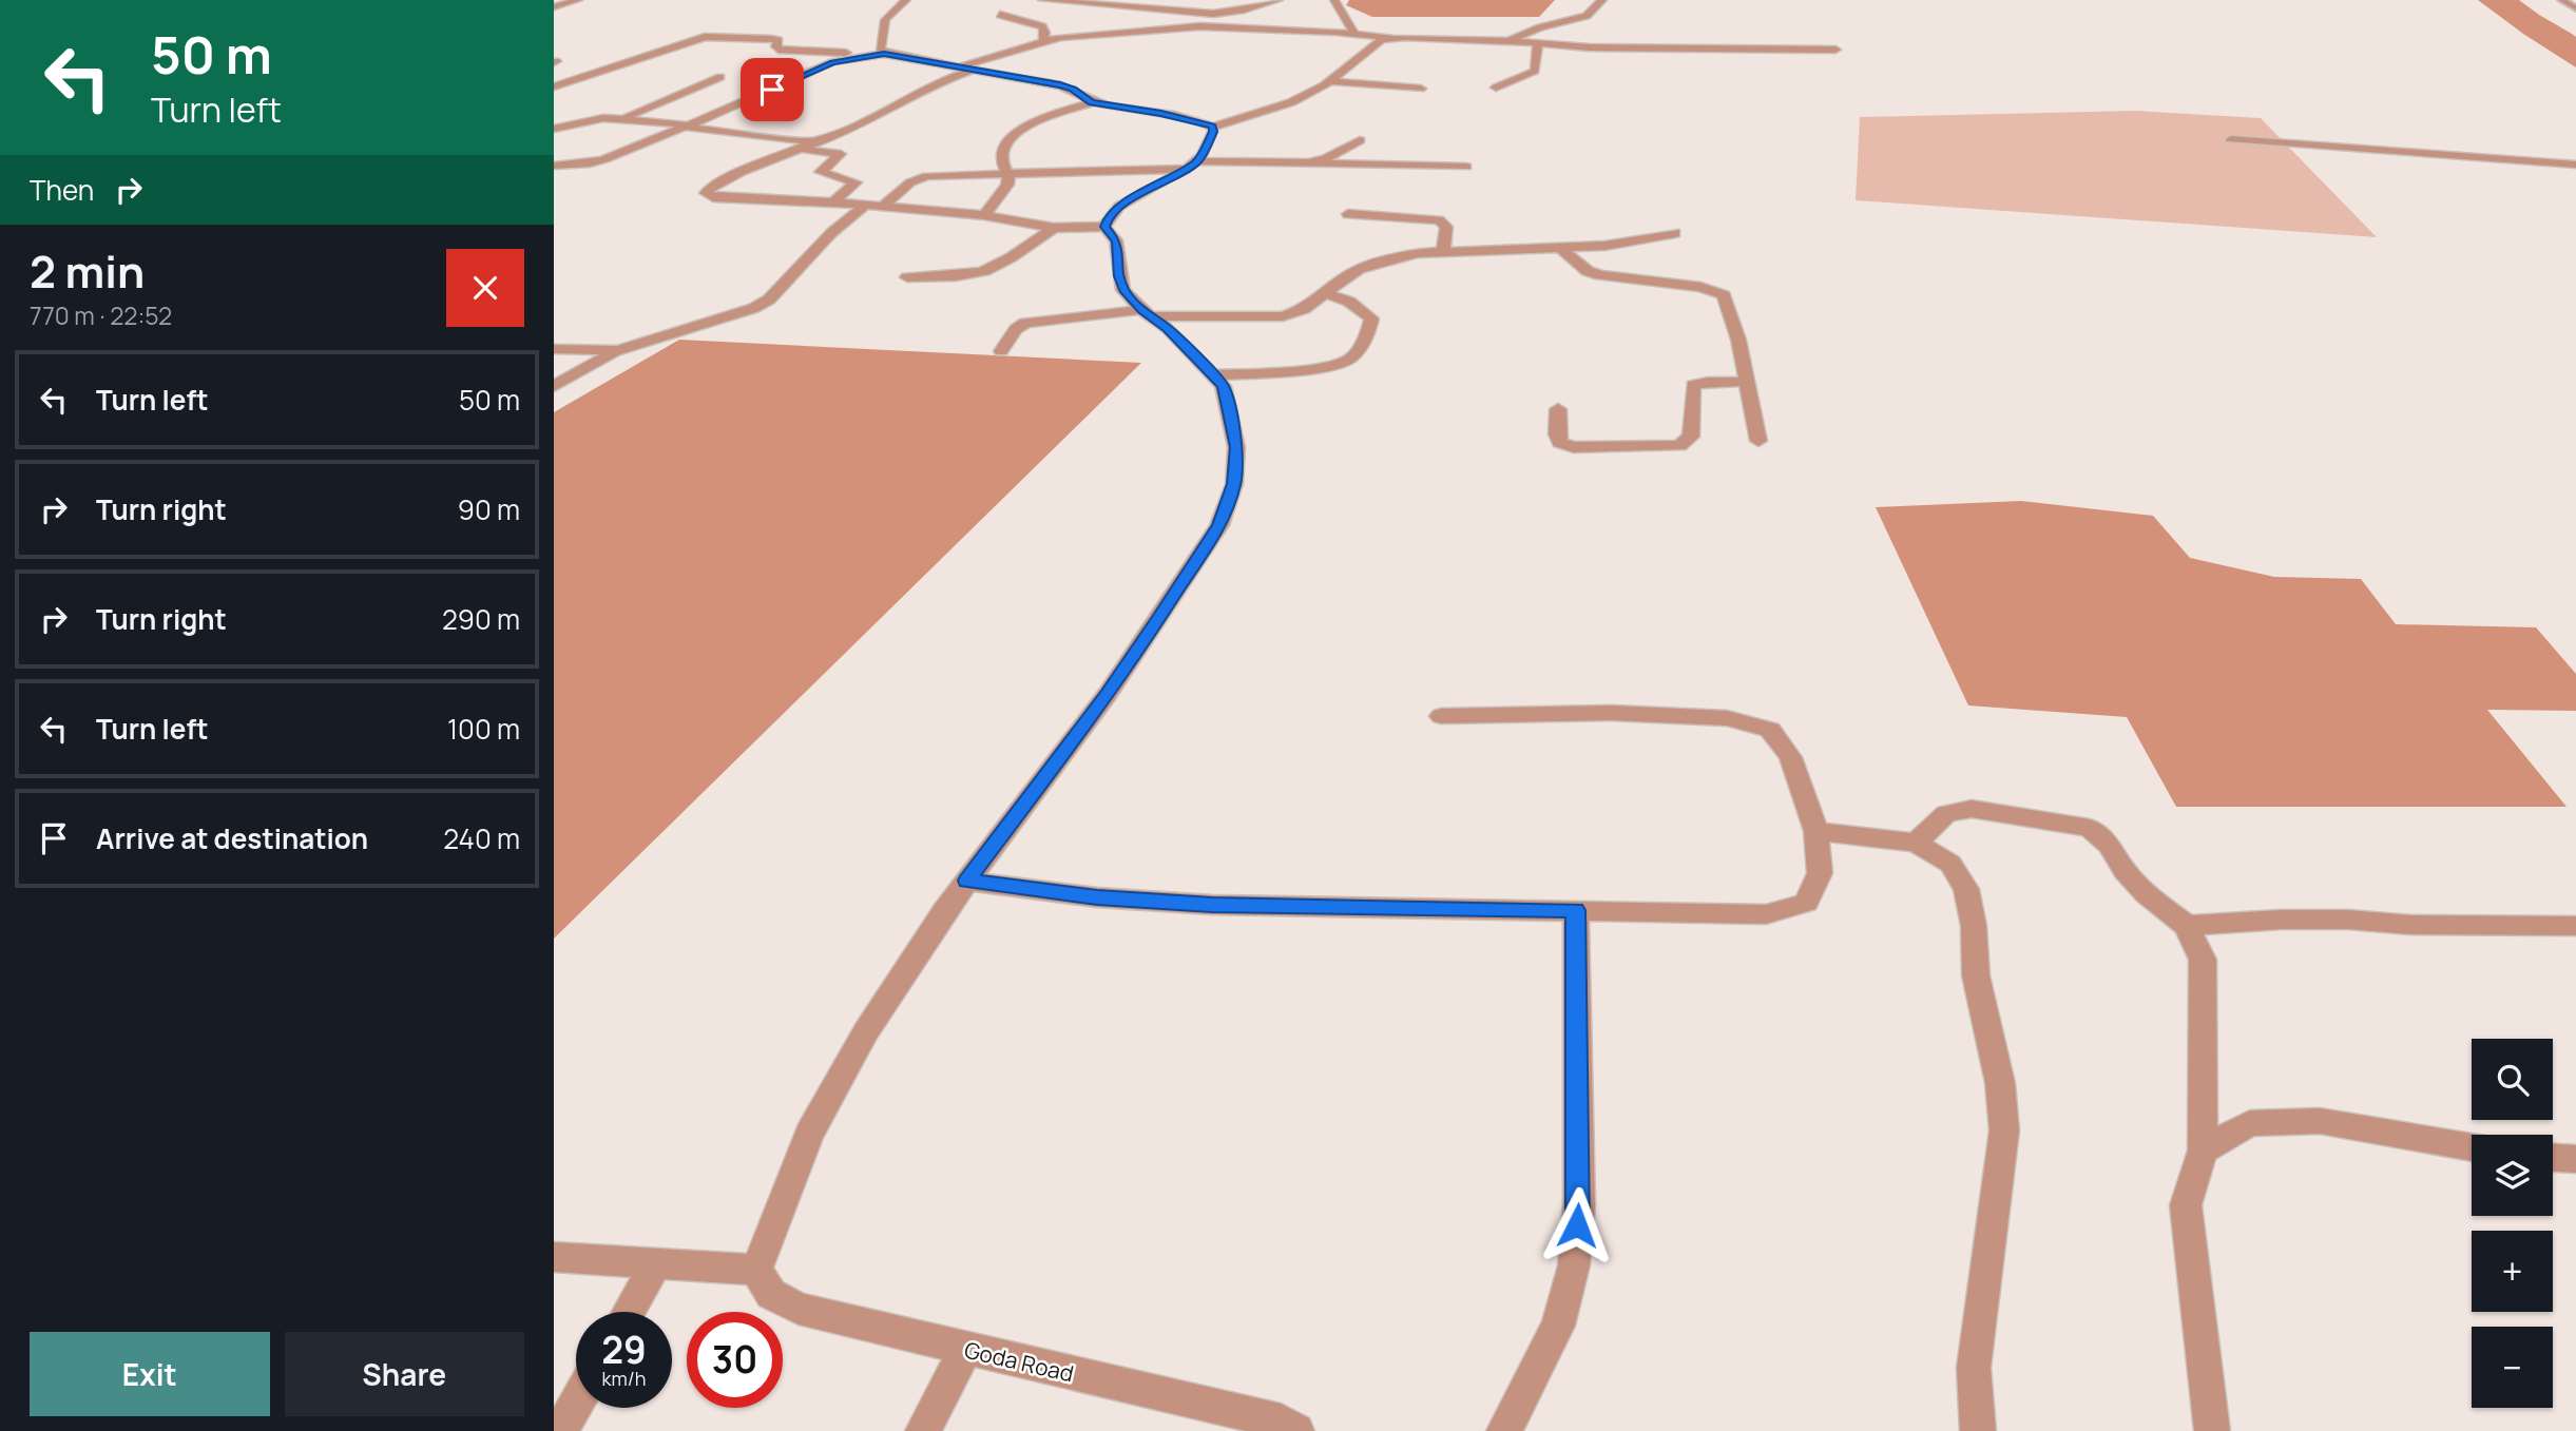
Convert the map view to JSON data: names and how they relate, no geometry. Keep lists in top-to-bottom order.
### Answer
{
  "streets": {
    "street": ["Goda Road"]
  },
  "page": {
    "turn": ["50 m", "Turn left"],
    "then": "Then",
    "heading": ["2 min", "770 m · 22:52"],
    "list": [
      {
        "name": "Turn left",
        "value": "50 m"
      },
      {
        "name": "Turn right",
        "value": "90 m"
      },
      {
        "name": "Turn right",
        "value": "290 m"
      },
      {
        "name": "Turn left",
        "value": "100 m"
      },
      {
        "name": "Arrive at destination",
        "value": "240 m"
      }
    ],
    "map_buttons": ["+", "−"],
    "speed": "29 km/h",
    "limit": "30",
    "buttons": ["Exit", "Share"]
  }
}
